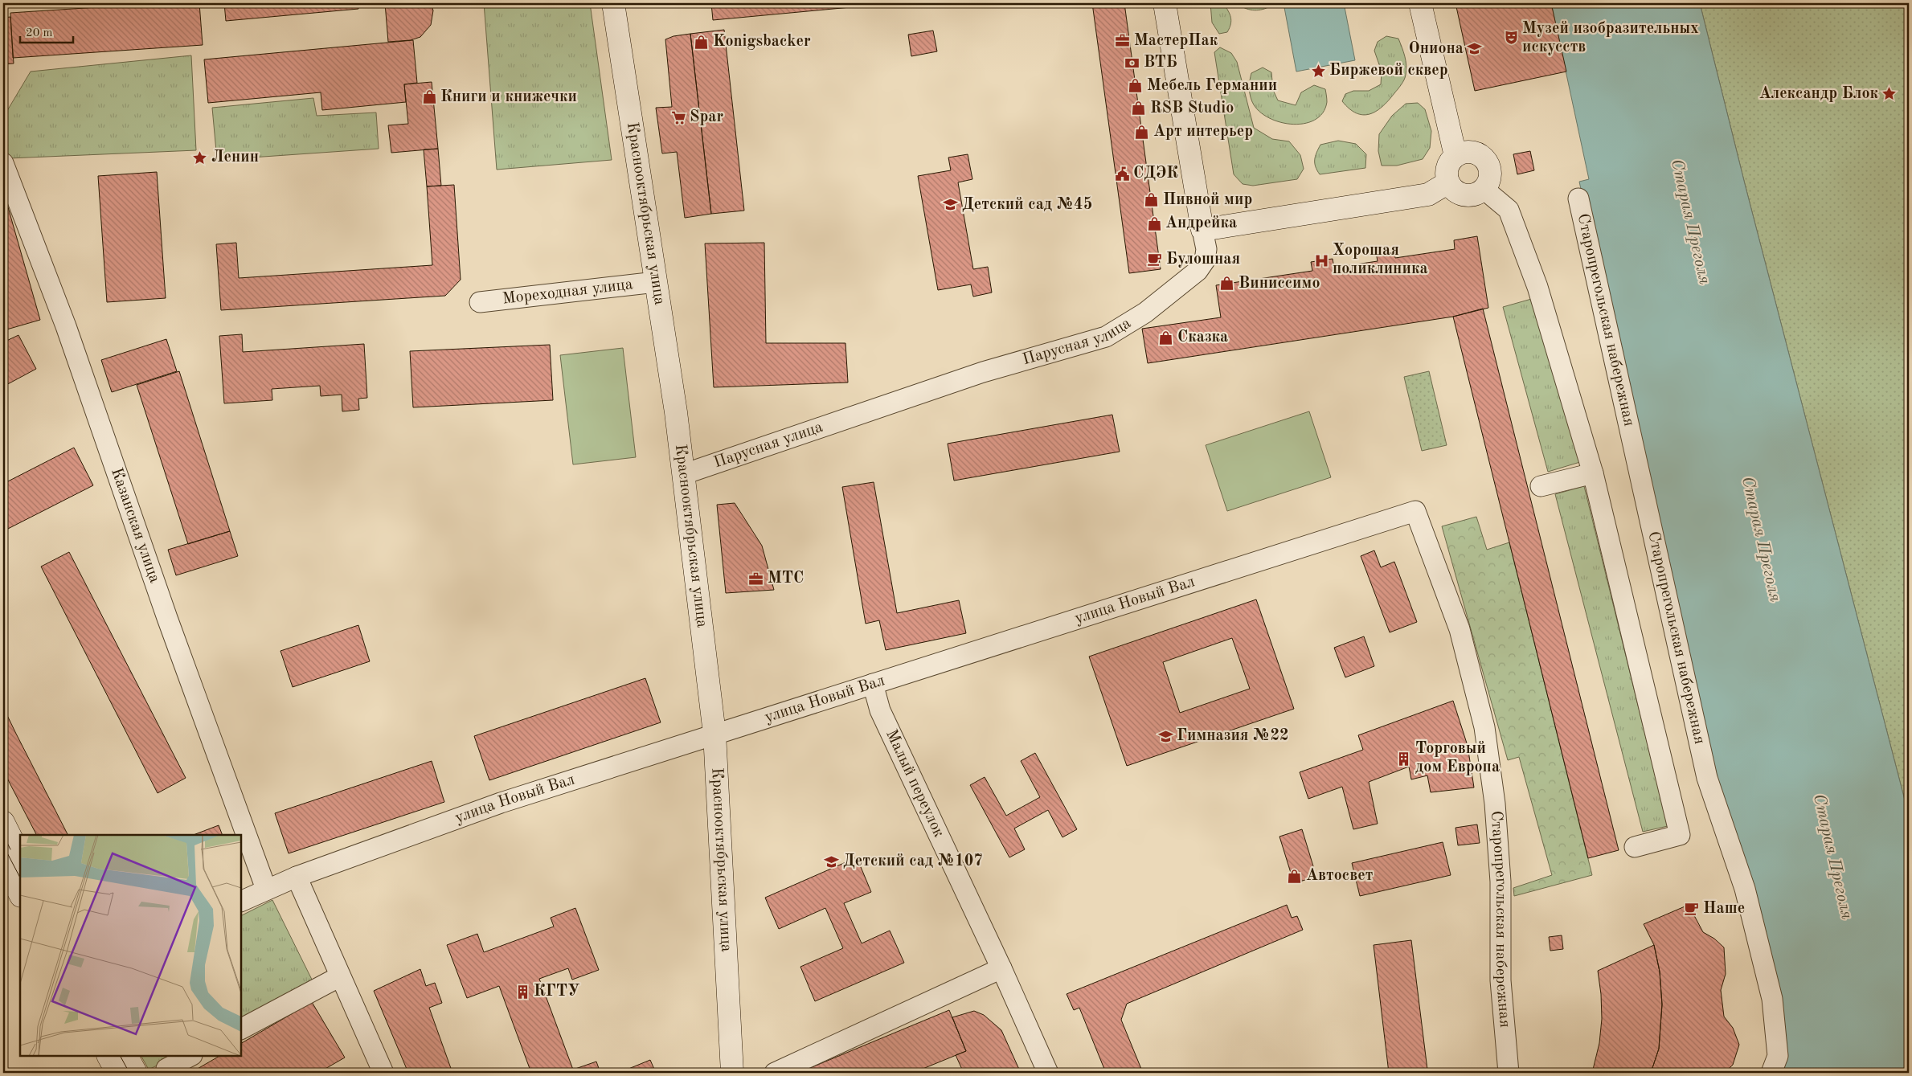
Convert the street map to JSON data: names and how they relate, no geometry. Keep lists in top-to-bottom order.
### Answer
{
  "streets": {
    "street": [
      "Краснооктябрьская улица",
      "Мореходная улица",
      "Старопрегольская набережная",
      "Парусная улица",
      "Казанская улица",
      "улица Новый Вал",
      "Малый переулок"
    ]
  },
  "crossings": [
    ["Краснооктябрьская улица", "Мореходная улица"],
    ["Краснооктябрьская улица", "Парусная улица"],
    ["Краснооктябрьская улица", "улица Новый Вал"],
    ["Старопрегольская набережная", "улица Новый Вал"],
    ["Казанская улица", "улица Новый Вал"],
    ["улица Новый Вал", "Малый переулок"]
  ],
  "water": ["Старая Преголя"],
  "places": {
    "theatre": ["Музей изобразительных искусств"],
    "office": ["МастерПак", "МТС"],
    "shop": [
      "Konigsbacker",
      "Мебель Германии",
      "Книги и книжечки",
      "RSB Studio",
      "Арт интерьер",
      "Пивной мир",
      "Андрейка",
      "Виниссимо",
      "Сказка",
      "Автосвет"
    ],
    "school or university": [
      "Ониона",
      "Детский сад №45",
      "Гимназия №22",
      "Детский сад №107"
    ],
    "bank": ["ВТБ"],
    "place": ["Биржевой сквер", "Александр Блок", "Ленин"],
    "supermarket": ["Spar"],
    "public building": ["СДЭК"],
    "cafe": ["Булошная", "Наше"],
    "hospital": ["Хорошая поликлиника"],
    "building": ["Торговый дом Европа", "КГТУ"]
  },
  "scale_bar": "20 m"
}
